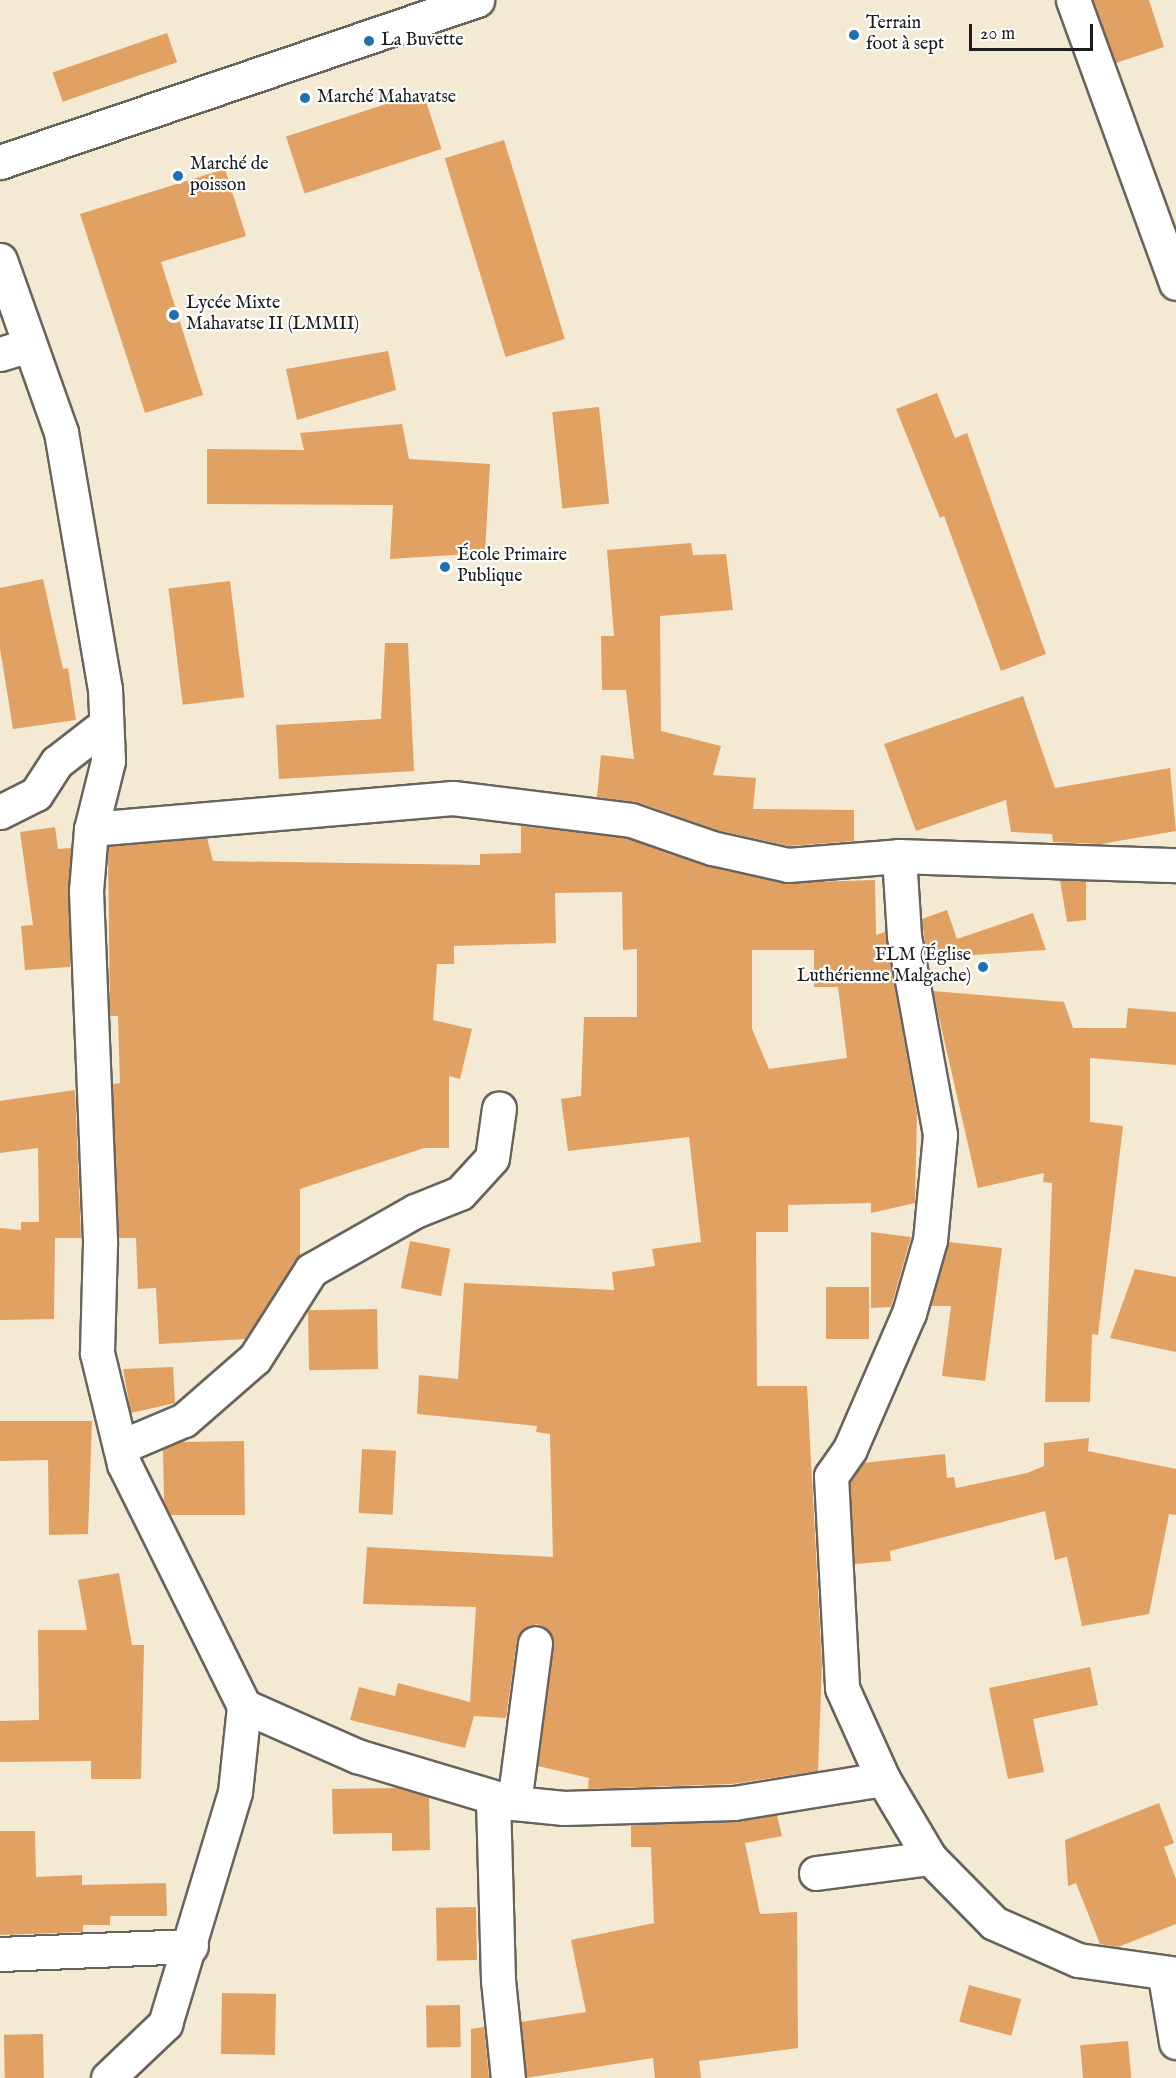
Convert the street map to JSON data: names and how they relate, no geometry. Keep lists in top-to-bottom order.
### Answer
{
  "places": [
    "Terrain foot à sept",
    "La Buvette",
    "Marché Mahavatse",
    "Marché de poisson",
    "Lycée Mixte Mahavatse II (LMMII)",
    "École Primaire Publique",
    "FLM (Église Luthérienne Malgache)"
  ],
  "scale_bar": "20 m"
}
